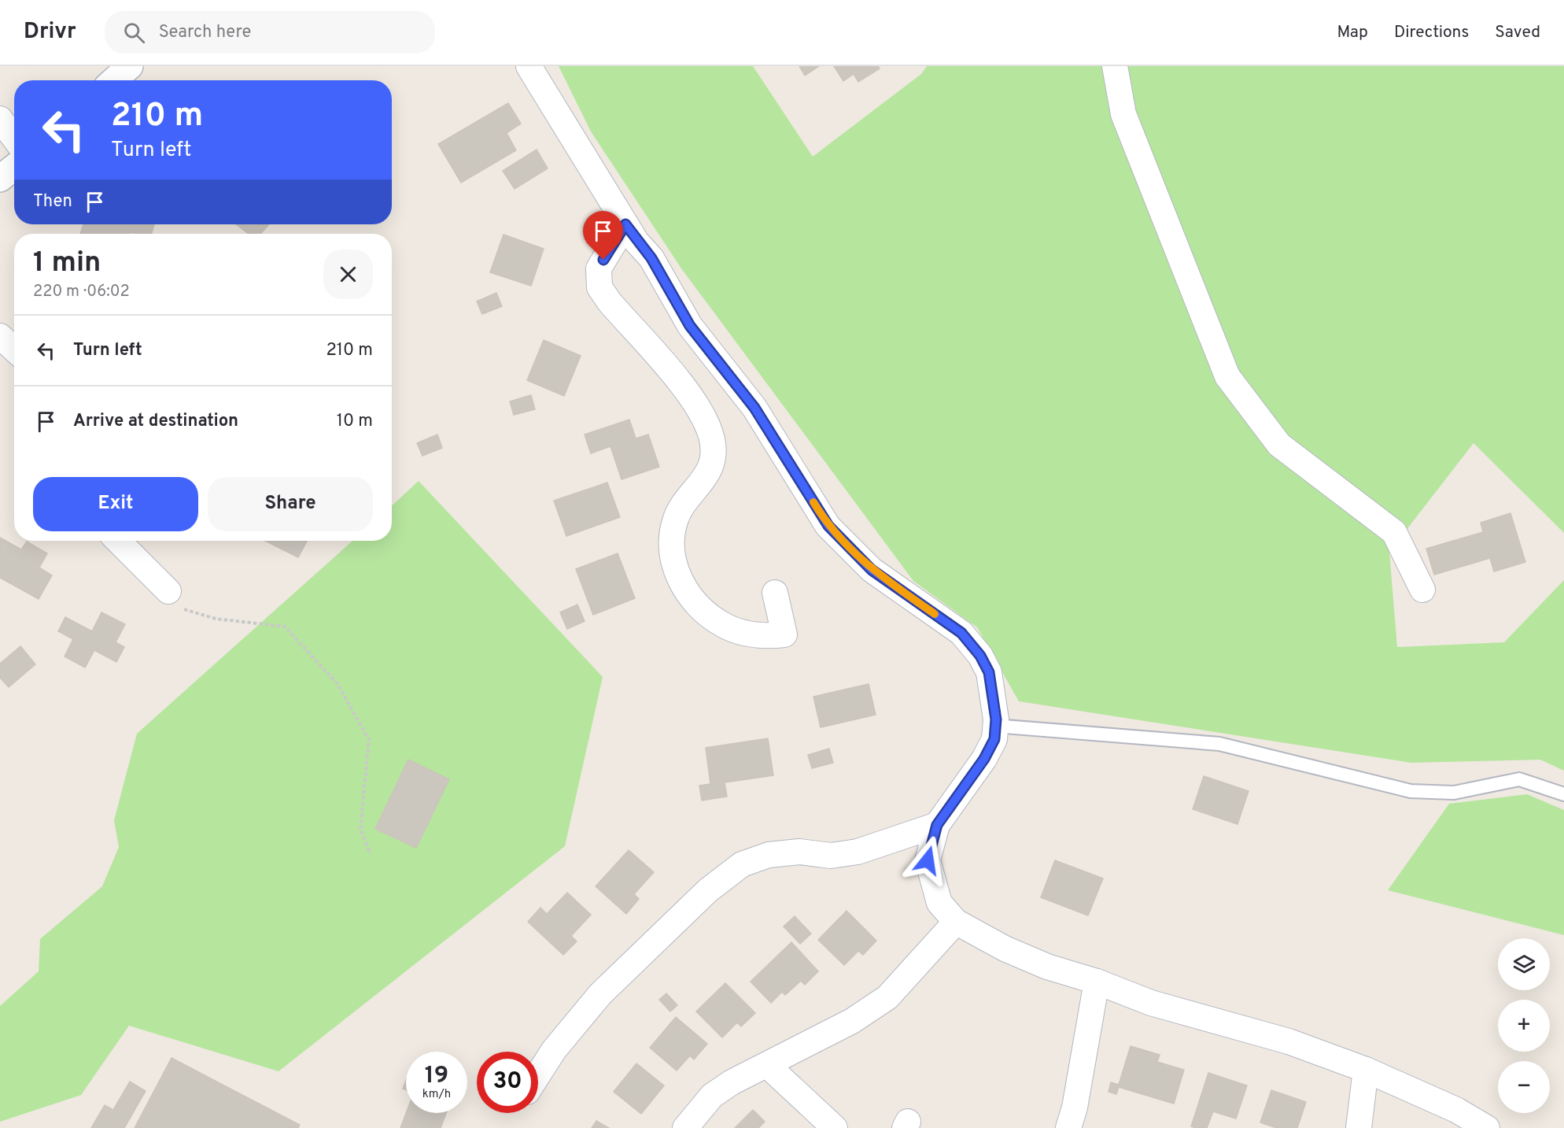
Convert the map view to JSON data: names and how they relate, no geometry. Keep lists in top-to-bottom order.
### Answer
{
  "page": {
    "header": "Drivr",
    "search": "Search here",
    "nav": ["Map", "Directions", "Saved"],
    "turn": ["210 m", "Turn left"],
    "then": "Then",
    "heading": ["1 min", "220 m · 06:02"],
    "list": [
      {
        "name": "Turn left",
        "value": "210 m"
      },
      {
        "name": "Arrive at destination",
        "value": "10 m"
      }
    ],
    "buttons": ["Exit", "Share"],
    "map_buttons": ["+", "−"],
    "speed": "19 km/h",
    "limit": "30"
  }
}
